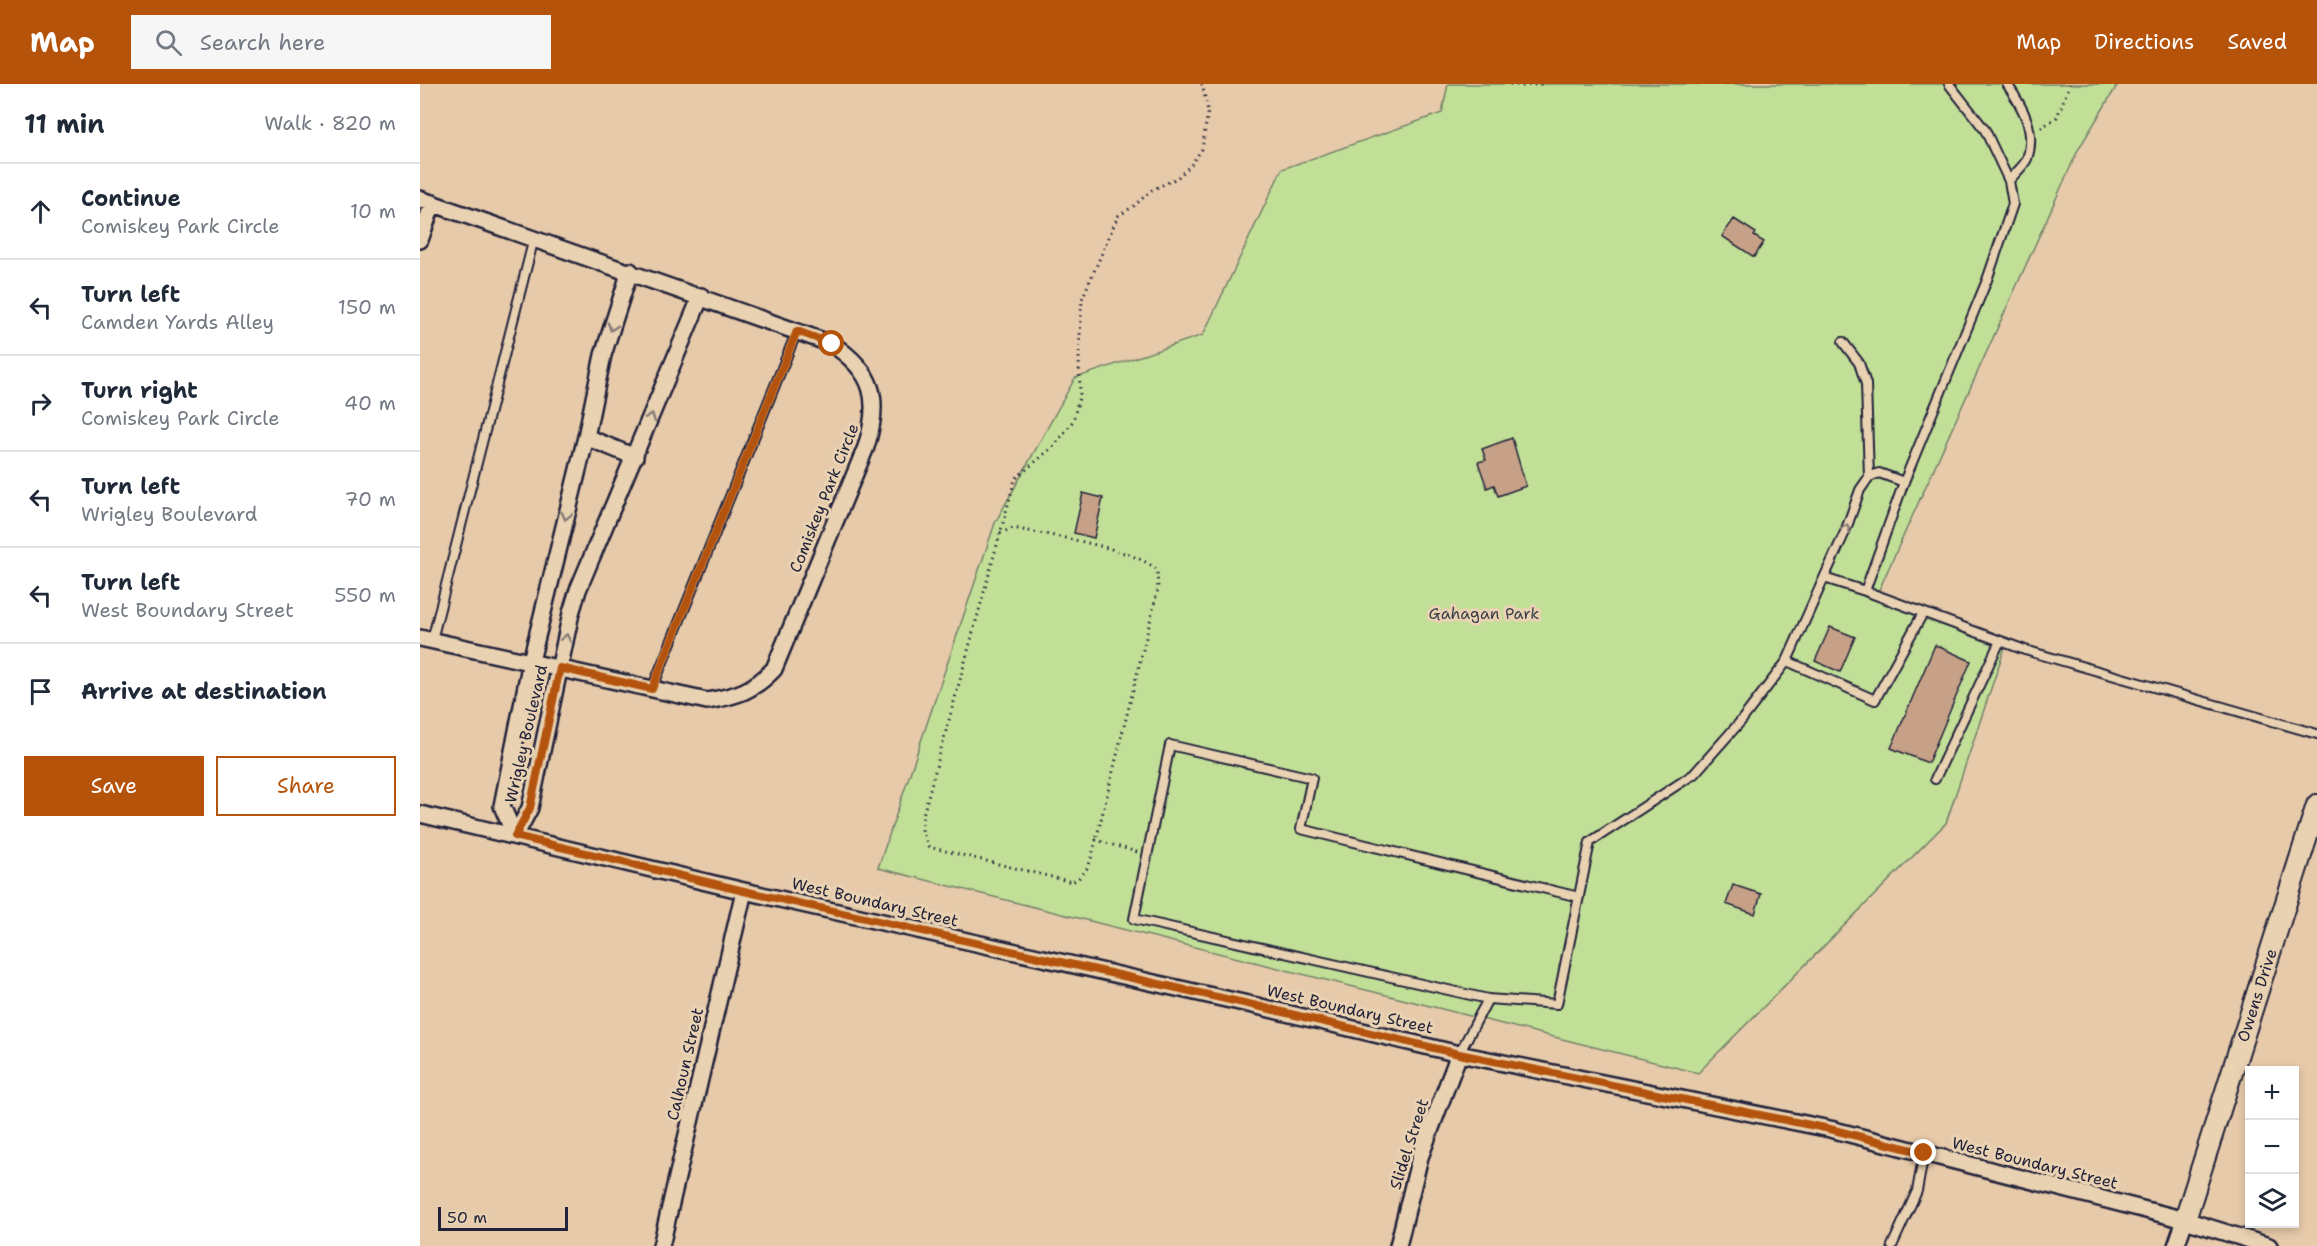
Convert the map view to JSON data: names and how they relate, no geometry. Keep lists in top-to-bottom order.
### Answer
{
  "streets": {
    "street": [
      "Comiskey Park Circle",
      "Wrigley Boulevard",
      "West Boundary Street",
      "Owens Drive",
      "Calhoun Street",
      "Slidel Street"
    ]
  },
  "crossings": [
    ["Comiskey Park Circle", "Wrigley Boulevard"],
    ["Wrigley Boulevard", "West Boundary Street"],
    ["West Boundary Street", "Owens Drive"],
    ["West Boundary Street", "Calhoun Street"],
    ["West Boundary Street", "Slidel Street"]
  ],
  "parks": ["Gahagan Park"],
  "scale_bar": "50 m",
  "page": {
    "header": "Map",
    "search": "Search here",
    "nav": ["Map", "Directions", "Saved"],
    "heading": ["11 min", "Walk · 820 m"],
    "list": [
      ["Continue", "Comiskey Park Circle", "10 m"],
      ["Turn left", "Camden Yards Alley", "150 m"],
      ["Turn right", "Comiskey Park Circle", "40 m"],
      ["Turn left", "Wrigley Boulevard", "70 m"],
      ["Turn left", "West Boundary Street", "550 m"],
      "Arrive at destination"
    ],
    "buttons": ["Save", "Share"],
    "map_buttons": ["+", "−"],
    "scale": "50 m"
  }
}
